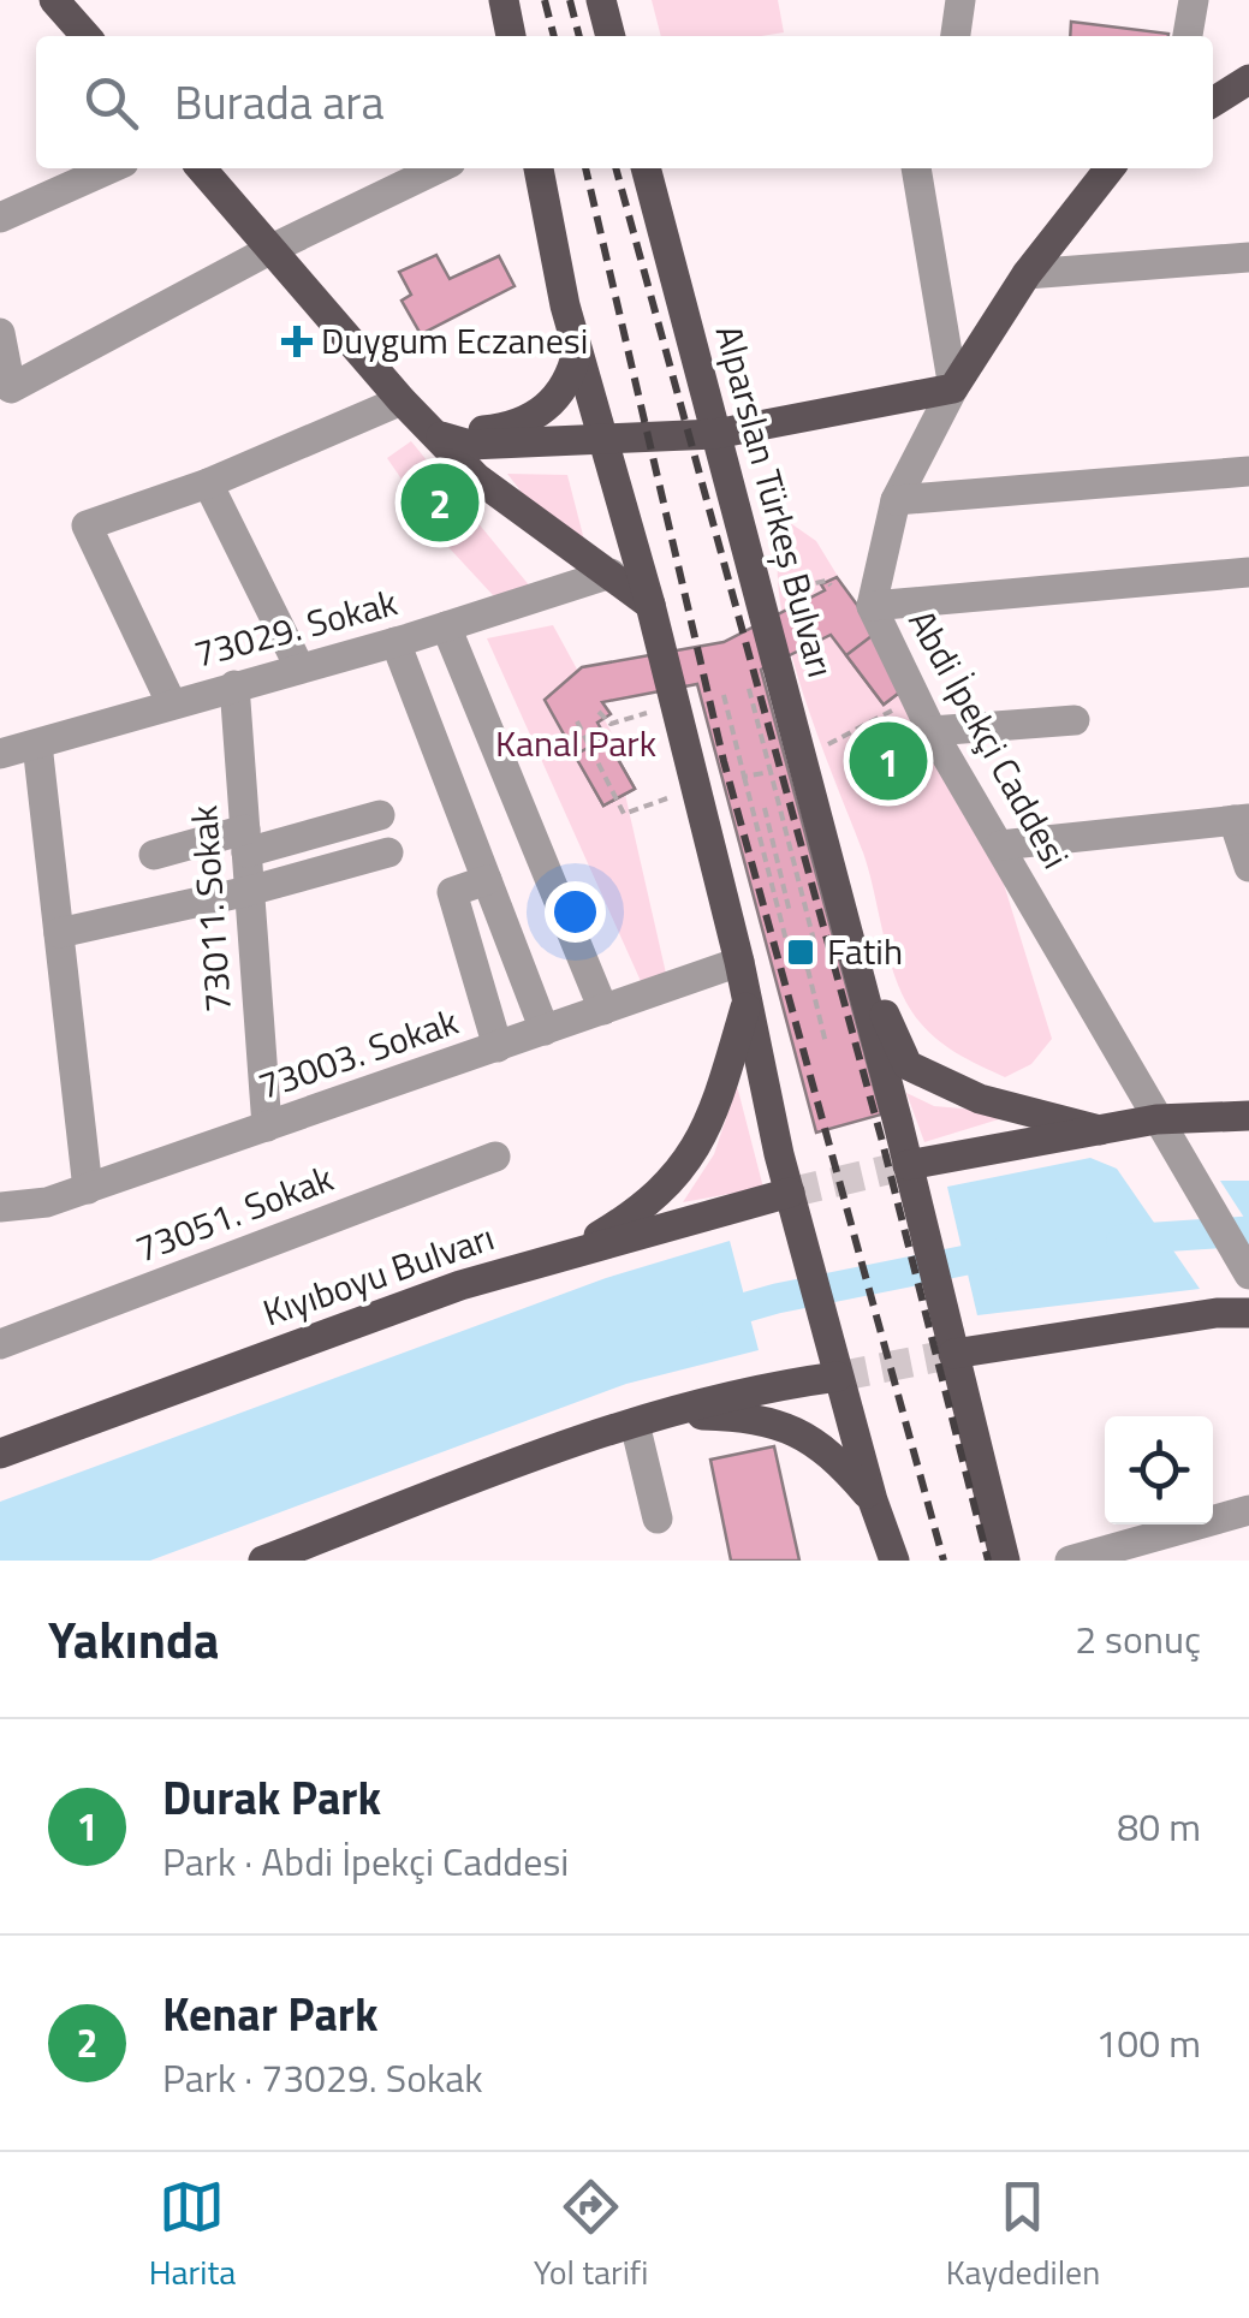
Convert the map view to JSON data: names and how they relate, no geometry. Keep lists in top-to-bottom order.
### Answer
{
  "streets": {
    "main road": ["Alparslan Türkeş Bulvarı", "Abdi İpekçi Caddesi", "Kıyıboyu Bulvarı"],
    "street": [
      "73029. Sokak",
      "73011. Sokak",
      "73003. Sokak",
      "73051. Sokak"
    ]
  },
  "crossings": [
    ["73029. Sokak", "73011. Sokak"],
    ["73011. Sokak", "73003. Sokak"]
  ],
  "parks": ["Kanal Park"],
  "places": {
    "health": ["Duygum Eczanesi"],
    "transit": ["Fatih"]
  },
  "page": {
    "search": "Burada ara",
    "pins": ["2", "1"],
    "heading": ["Yakında", "2 sonuç"],
    "list": [
      {
        "mark": "1",
        "name": "Durak Park",
        "note": "Park · Abdi İpekçi Caddesi",
        "value": "80 m"
      },
      {
        "mark": "2",
        "name": "Kenar Park",
        "note": "Park · 73029. Sokak",
        "value": "100 m"
      }
    ],
    "nav": ["Harita", "Yol tarifi", "Kaydedilen"]
  }
}
